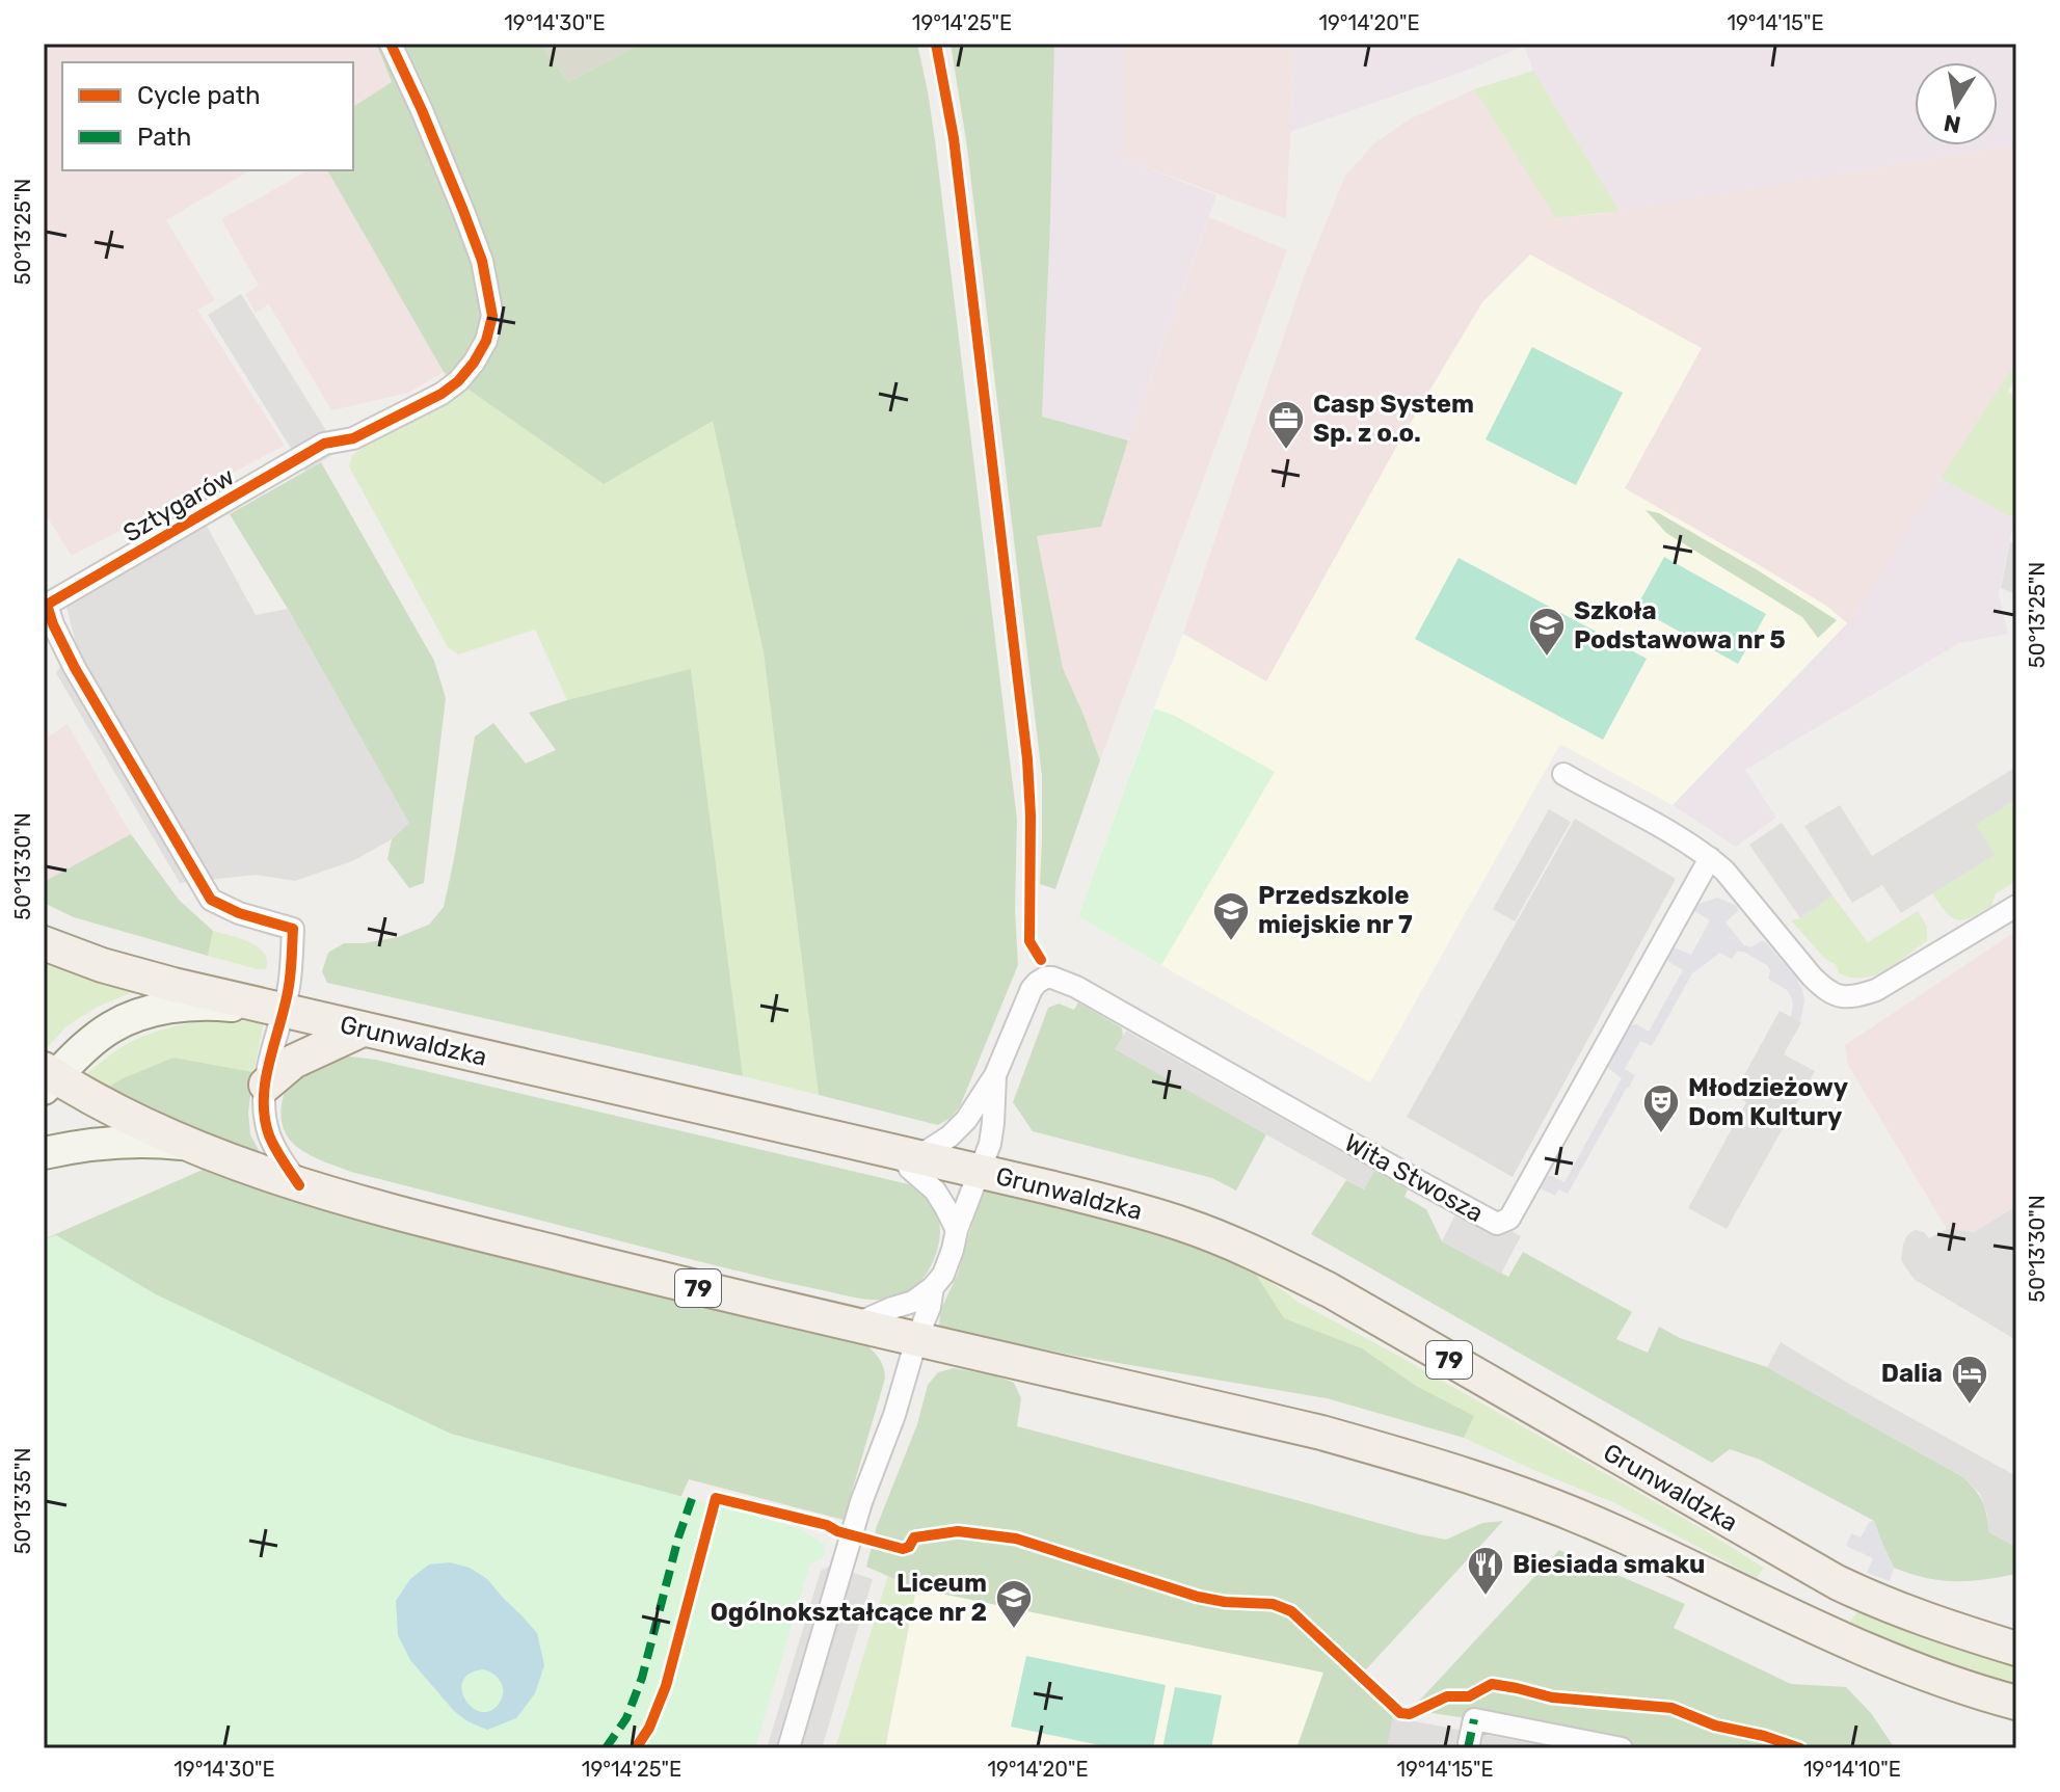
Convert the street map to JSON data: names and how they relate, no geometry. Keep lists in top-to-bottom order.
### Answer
{
  "streets": {
    "main road": ["Grunwaldzka", "79"],
    "street": ["Sztygarów", "Wita Stwosza"]
  },
  "crossings": [
    ["Sztygarów", "Grunwaldzka"]
  ],
  "places": {
    "office": ["Casp System Sp. z o.o."],
    "school or university": ["Szkoła Podstawowa nr 5", "Przedszkole miejskie nr 7", "Liceum Ogólnokształcące nr 2"],
    "theatre": ["Młodzieżowy Dom Kultury"],
    "hotel": ["Dalia"],
    "restaurant": ["Biesiada smaku"]
  },
  "legend": ["Cycle path", "Path"],
  "north": "bottom",
  "coordinates": [
    "19°14'30\"E",
    "19°14'25\"E",
    "19°14'20\"E",
    "19°14'15\"E",
    "50°13'25\"N",
    "50°13'30\"N",
    "50°13'35\"N",
    "19°14'10\"E"
  ]
}
